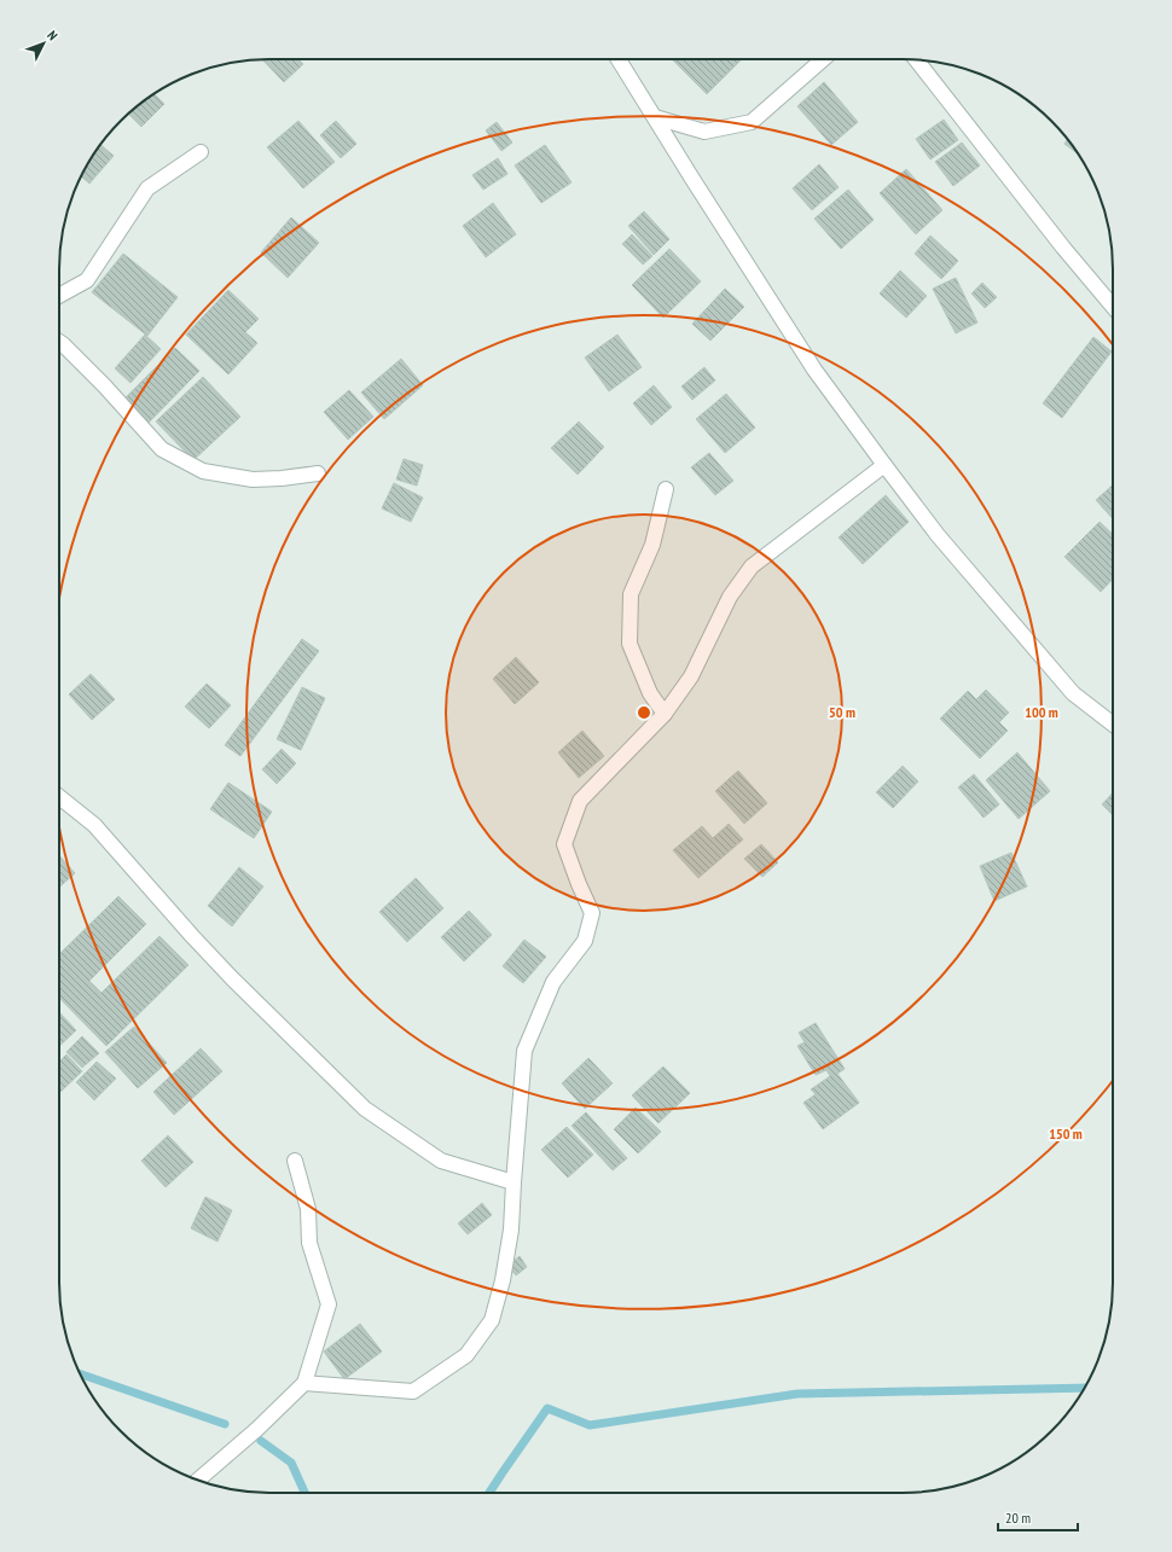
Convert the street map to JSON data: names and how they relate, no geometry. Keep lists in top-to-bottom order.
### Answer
{
  "scale_bar": "20 m",
  "north": "top right",
  "rings": ["50 m", "100 m", "150 m"]
}
